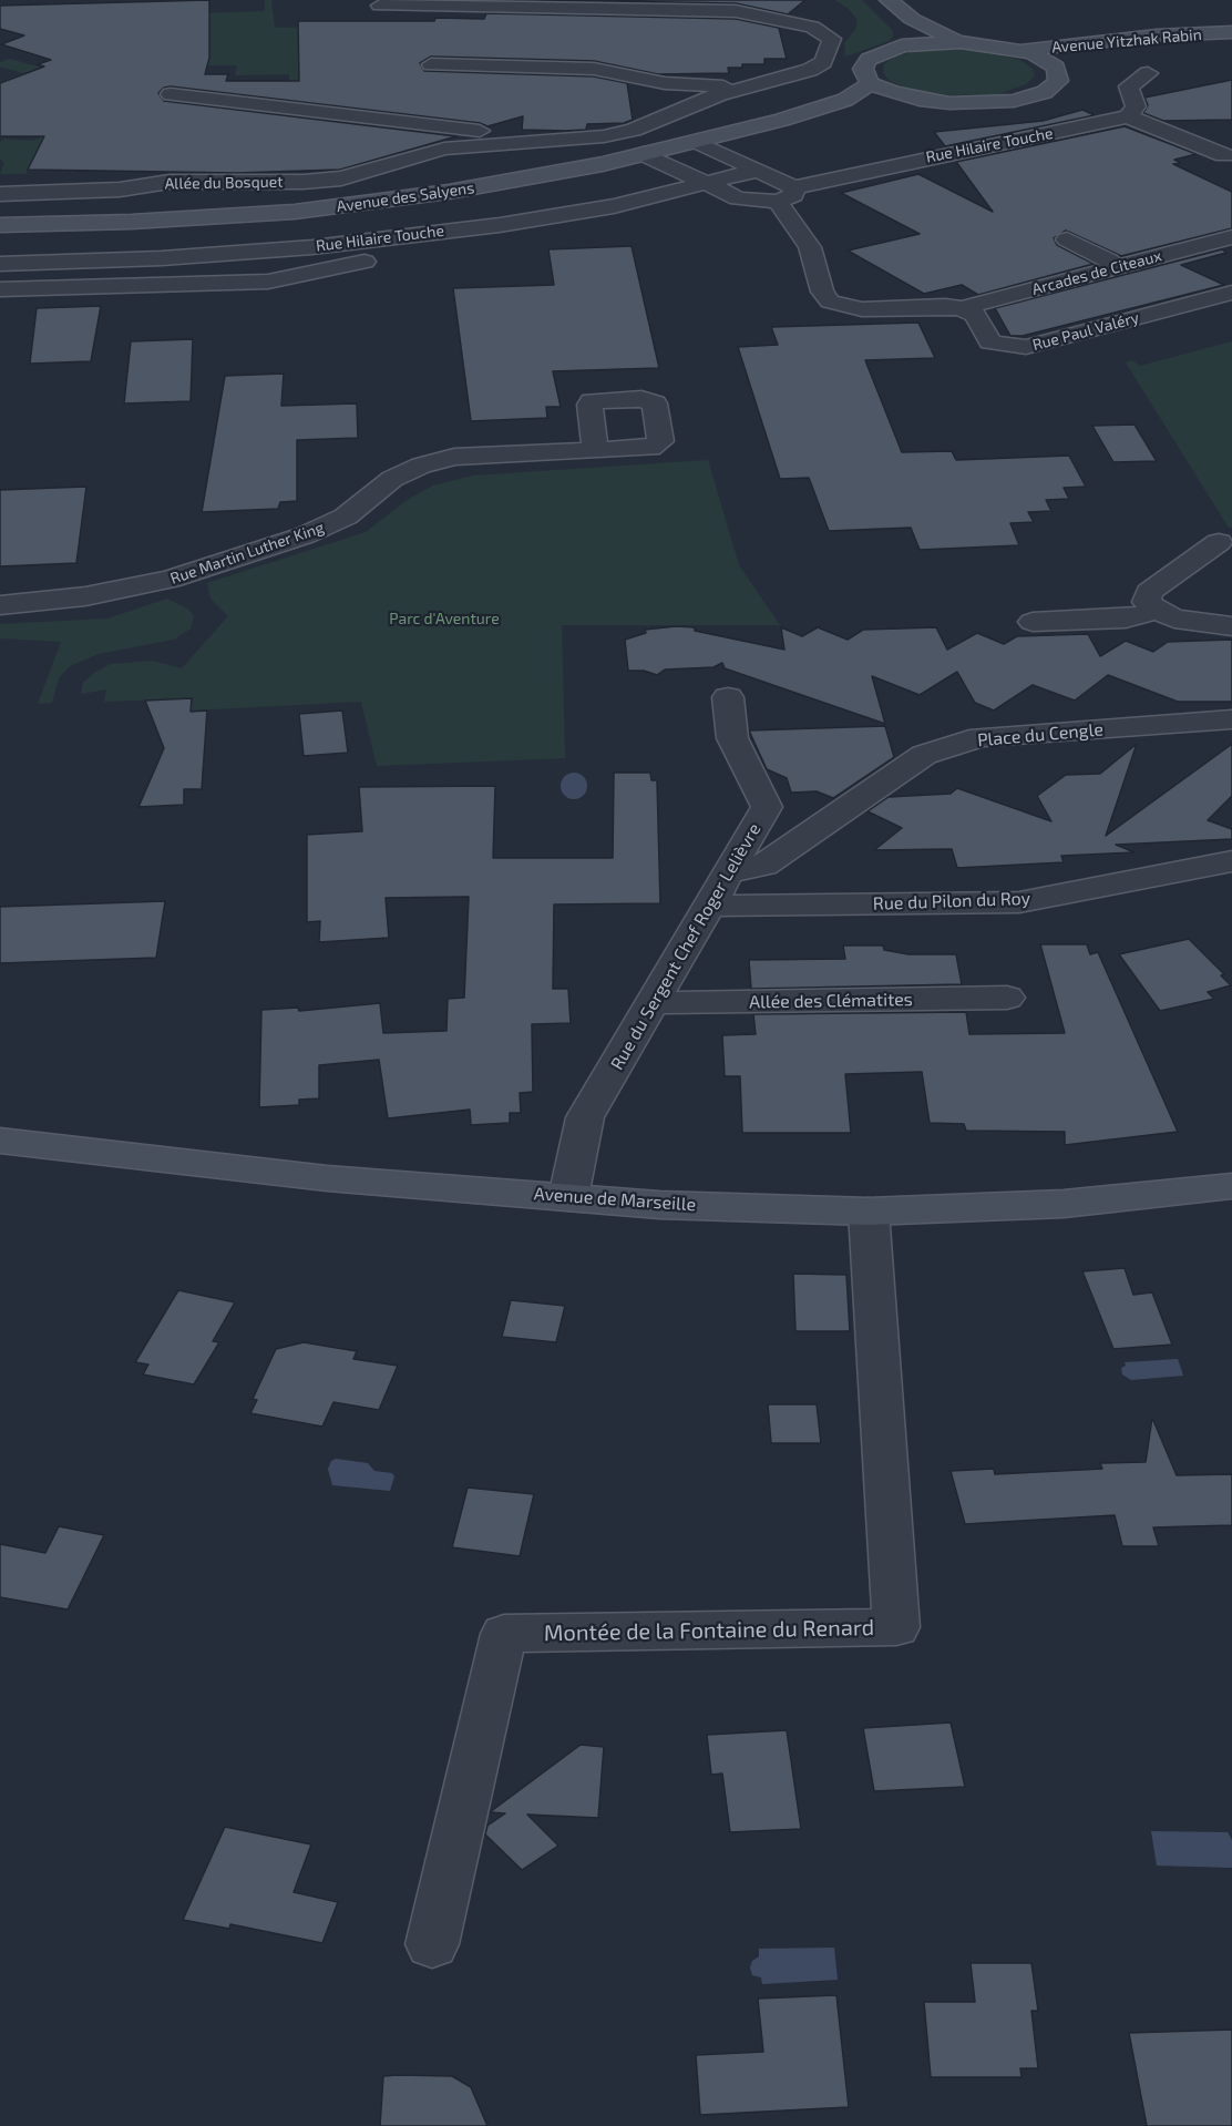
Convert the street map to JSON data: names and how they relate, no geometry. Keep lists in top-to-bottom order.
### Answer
{
  "streets": {
    "main road": ["Avenue Yitzhak Rabin", "Avenue des Salyens", "Avenue de Marseille"],
    "street": [
      "Rue Hilaire Touche",
      "Allée du Bosquet",
      "Arcades de Citeaux",
      "Rue Paul Valéry",
      "Rue Martin Luther King",
      "Place du Cengle",
      "Rue du Pilon du Roy",
      "Rue du Sergent Chef Roger Lelièvre",
      "Allée des Clématites",
      "Montée de la Fontaine du Renard"
    ]
  },
  "crossings": [
    ["Arcades de Citeaux", "Rue Paul Valéry"],
    ["Place du Cengle", "Rue du Sergent Chef Roger Lelièvre"],
    ["Rue du Pilon du Roy", "Rue du Sergent Chef Roger Lelièvre"],
    ["Rue du Sergent Chef Roger Lelièvre", "Allée des Clématites"],
    ["Rue du Sergent Chef Roger Lelièvre", "Avenue de Marseille"],
    ["Avenue de Marseille", "Montée de la Fontaine du Renard"]
  ],
  "parks": ["Parc d'Aventure"]
}
